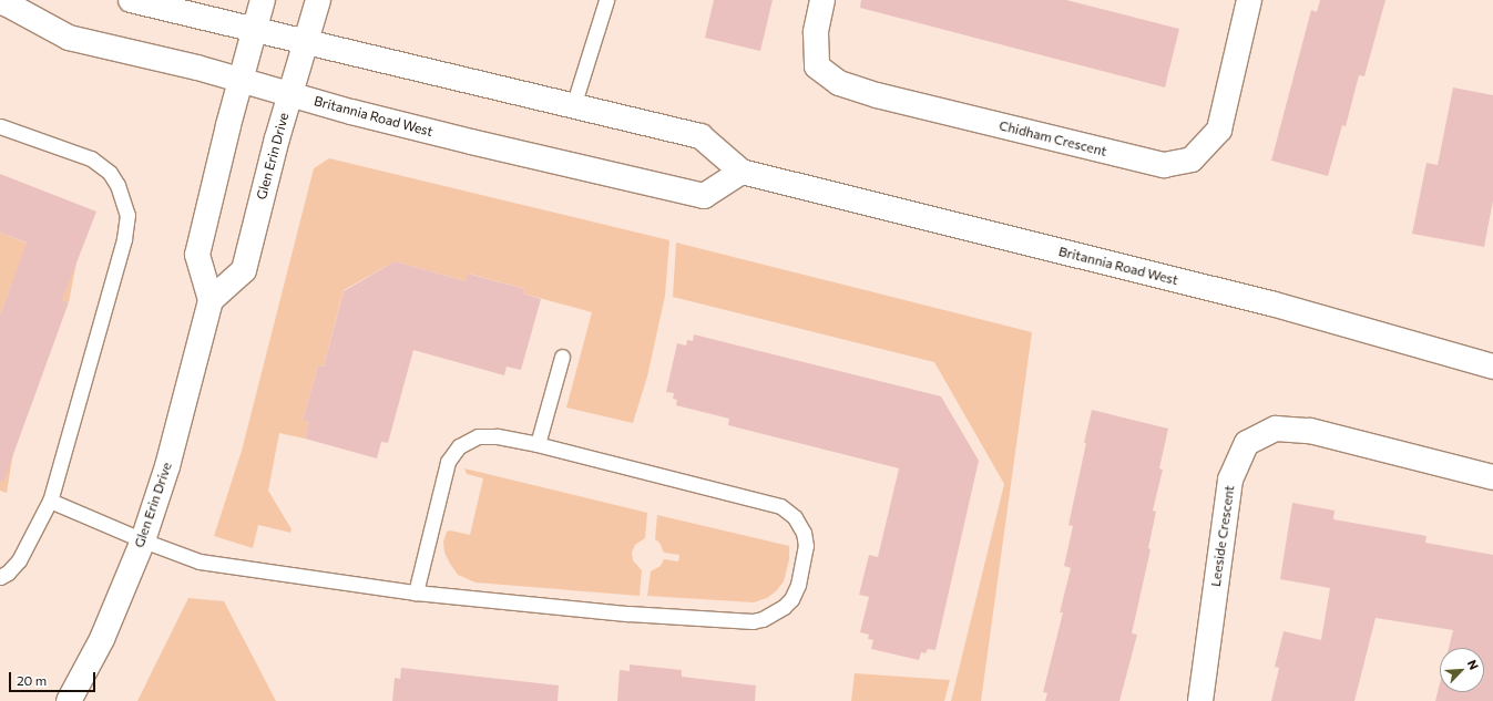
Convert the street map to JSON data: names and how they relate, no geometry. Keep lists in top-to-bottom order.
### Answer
{
  "streets": {
    "street": [
      "Britannia Road West",
      "Chidham Crescent",
      "Glen Erin Drive",
      "Leeside Crescent"
    ]
  },
  "crossings": [
    ["Britannia Road West", "Glen Erin Drive"]
  ],
  "scale_bar": "20 m",
  "north": "top right"
}
